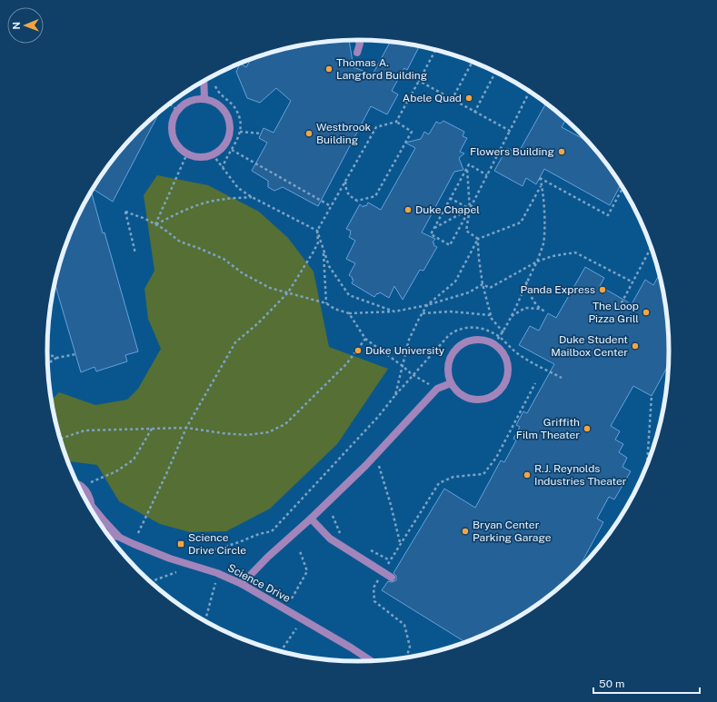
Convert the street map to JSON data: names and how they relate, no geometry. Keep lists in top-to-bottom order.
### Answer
{
  "streets": {
    "street": ["Science Drive"]
  },
  "places": {
    "other": [
      "Thomas A. Langford Building",
      "Abele Quad",
      "Westbrook Building",
      "Flowers Building",
      "Duke Chapel",
      "Panda Express",
      "The Loop Pizza Grill",
      "Duke Student Mailbox Center",
      "Duke University",
      "Griffith Film Theater",
      "R.J. Reynolds Industries Theater",
      "Bryan Center Parking Garage"
    ],
    "transit": ["Science Drive Circle"]
  },
  "scale_bar": "50 m",
  "north": "left"
}
